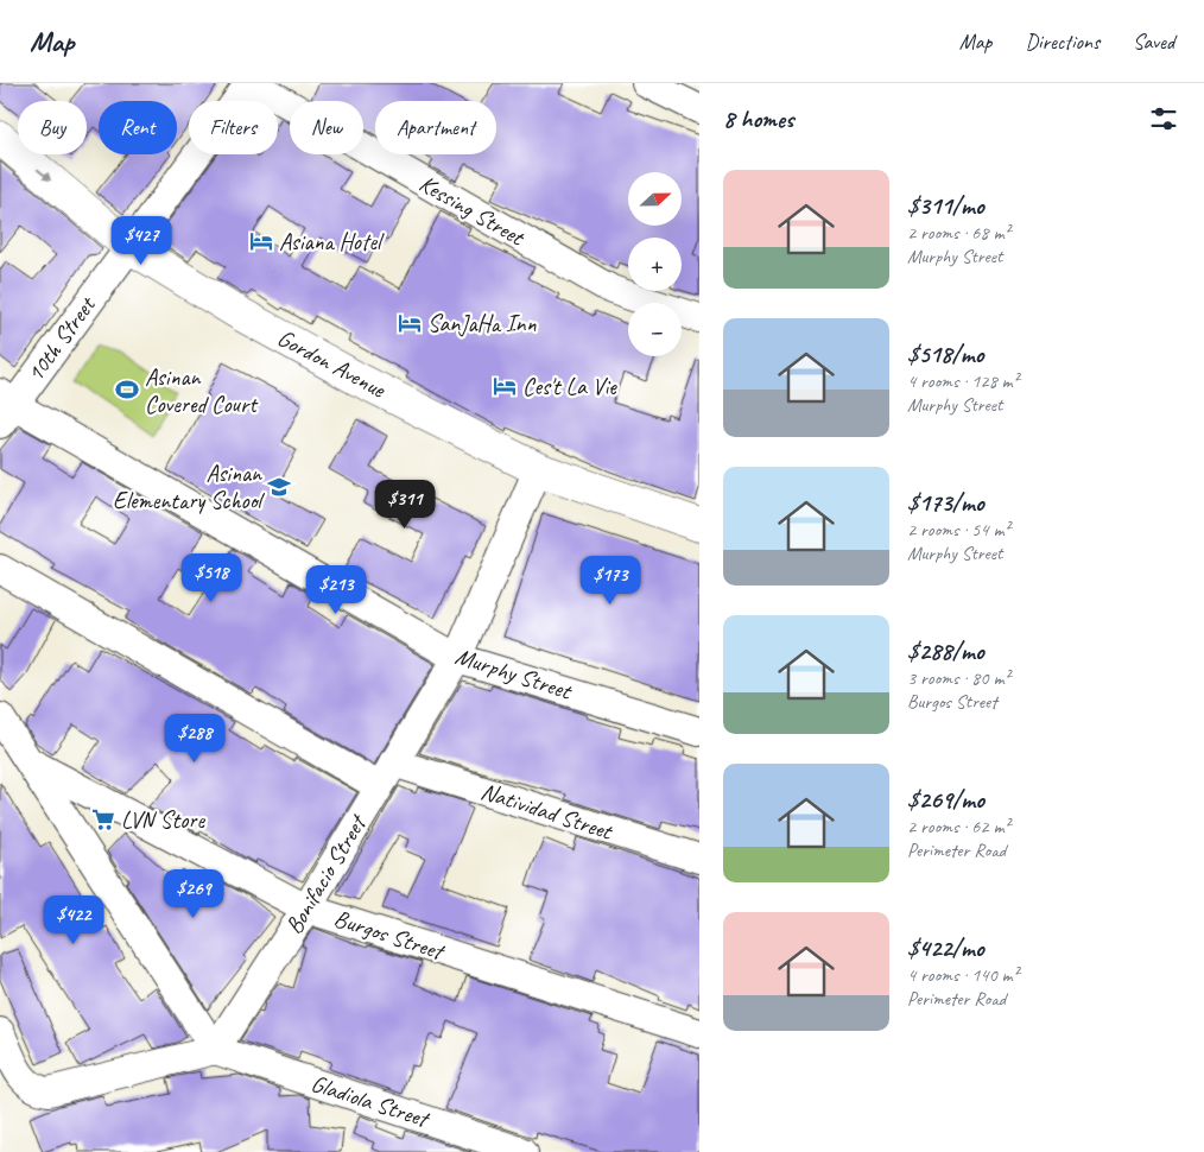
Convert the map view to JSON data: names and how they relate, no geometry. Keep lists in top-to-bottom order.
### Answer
{
  "streets": {
    "main road": ["Gordon Avenue"],
    "street": [
      "Kessing Street",
      "10th Street",
      "Murphy Street",
      "Natividad Street",
      "Bonifacio Street",
      "Burgos Street",
      "Gladiola Street"
    ]
  },
  "crossings": [
    ["Kessing Street", "10th Street"],
    ["10th Street", "Gordon Avenue"],
    ["10th Street", "Murphy Street"],
    ["Gordon Avenue", "Bonifacio Street"],
    ["Murphy Street", "Bonifacio Street"],
    ["Natividad Street", "Bonifacio Street"],
    ["Bonifacio Street", "Burgos Street"],
    ["Bonifacio Street", "Gladiola Street"]
  ],
  "places": {
    "hotel": ["Asiana Hotel", "SanJaHa Inn", "Ces't La Vie"],
    "sports": ["Asinan Covered Court"],
    "school or university": ["Asinan Elementary School"],
    "supermarket": ["LVN Store"]
  },
  "north": "right",
  "page": {
    "header": "Map",
    "nav": ["Map", "Directions", "Saved"],
    "heading": "8 homes",
    "chip": [
      "Buy",
      "Rent",
      "Filters",
      "New",
      "Apartment"
    ],
    "list": [
      {
        "name": "$311/mo",
        "note": "2 rooms · 68 m² · Murphy Street"
      },
      {
        "name": "$518/mo",
        "note": "4 rooms · 128 m² · Murphy Street"
      },
      {
        "name": "$173/mo",
        "note": "2 rooms · 54 m² · Murphy Street"
      },
      {
        "name": "$288/mo",
        "note": "3 rooms · 80 m² · Burgos Street"
      },
      {
        "name": "$269/mo",
        "note": "2 rooms · 62 m² · Perimeter Road"
      },
      {
        "name": "$422/mo",
        "note": "4 rooms · 140 m² · Perimeter Road"
      }
    ],
    "map_buttons": ["+", "−"],
    "price": [
      "$427",
      "$311",
      "$518",
      "$173",
      "$213",
      "$288",
      "$269",
      "$422"
    ]
  }
}
